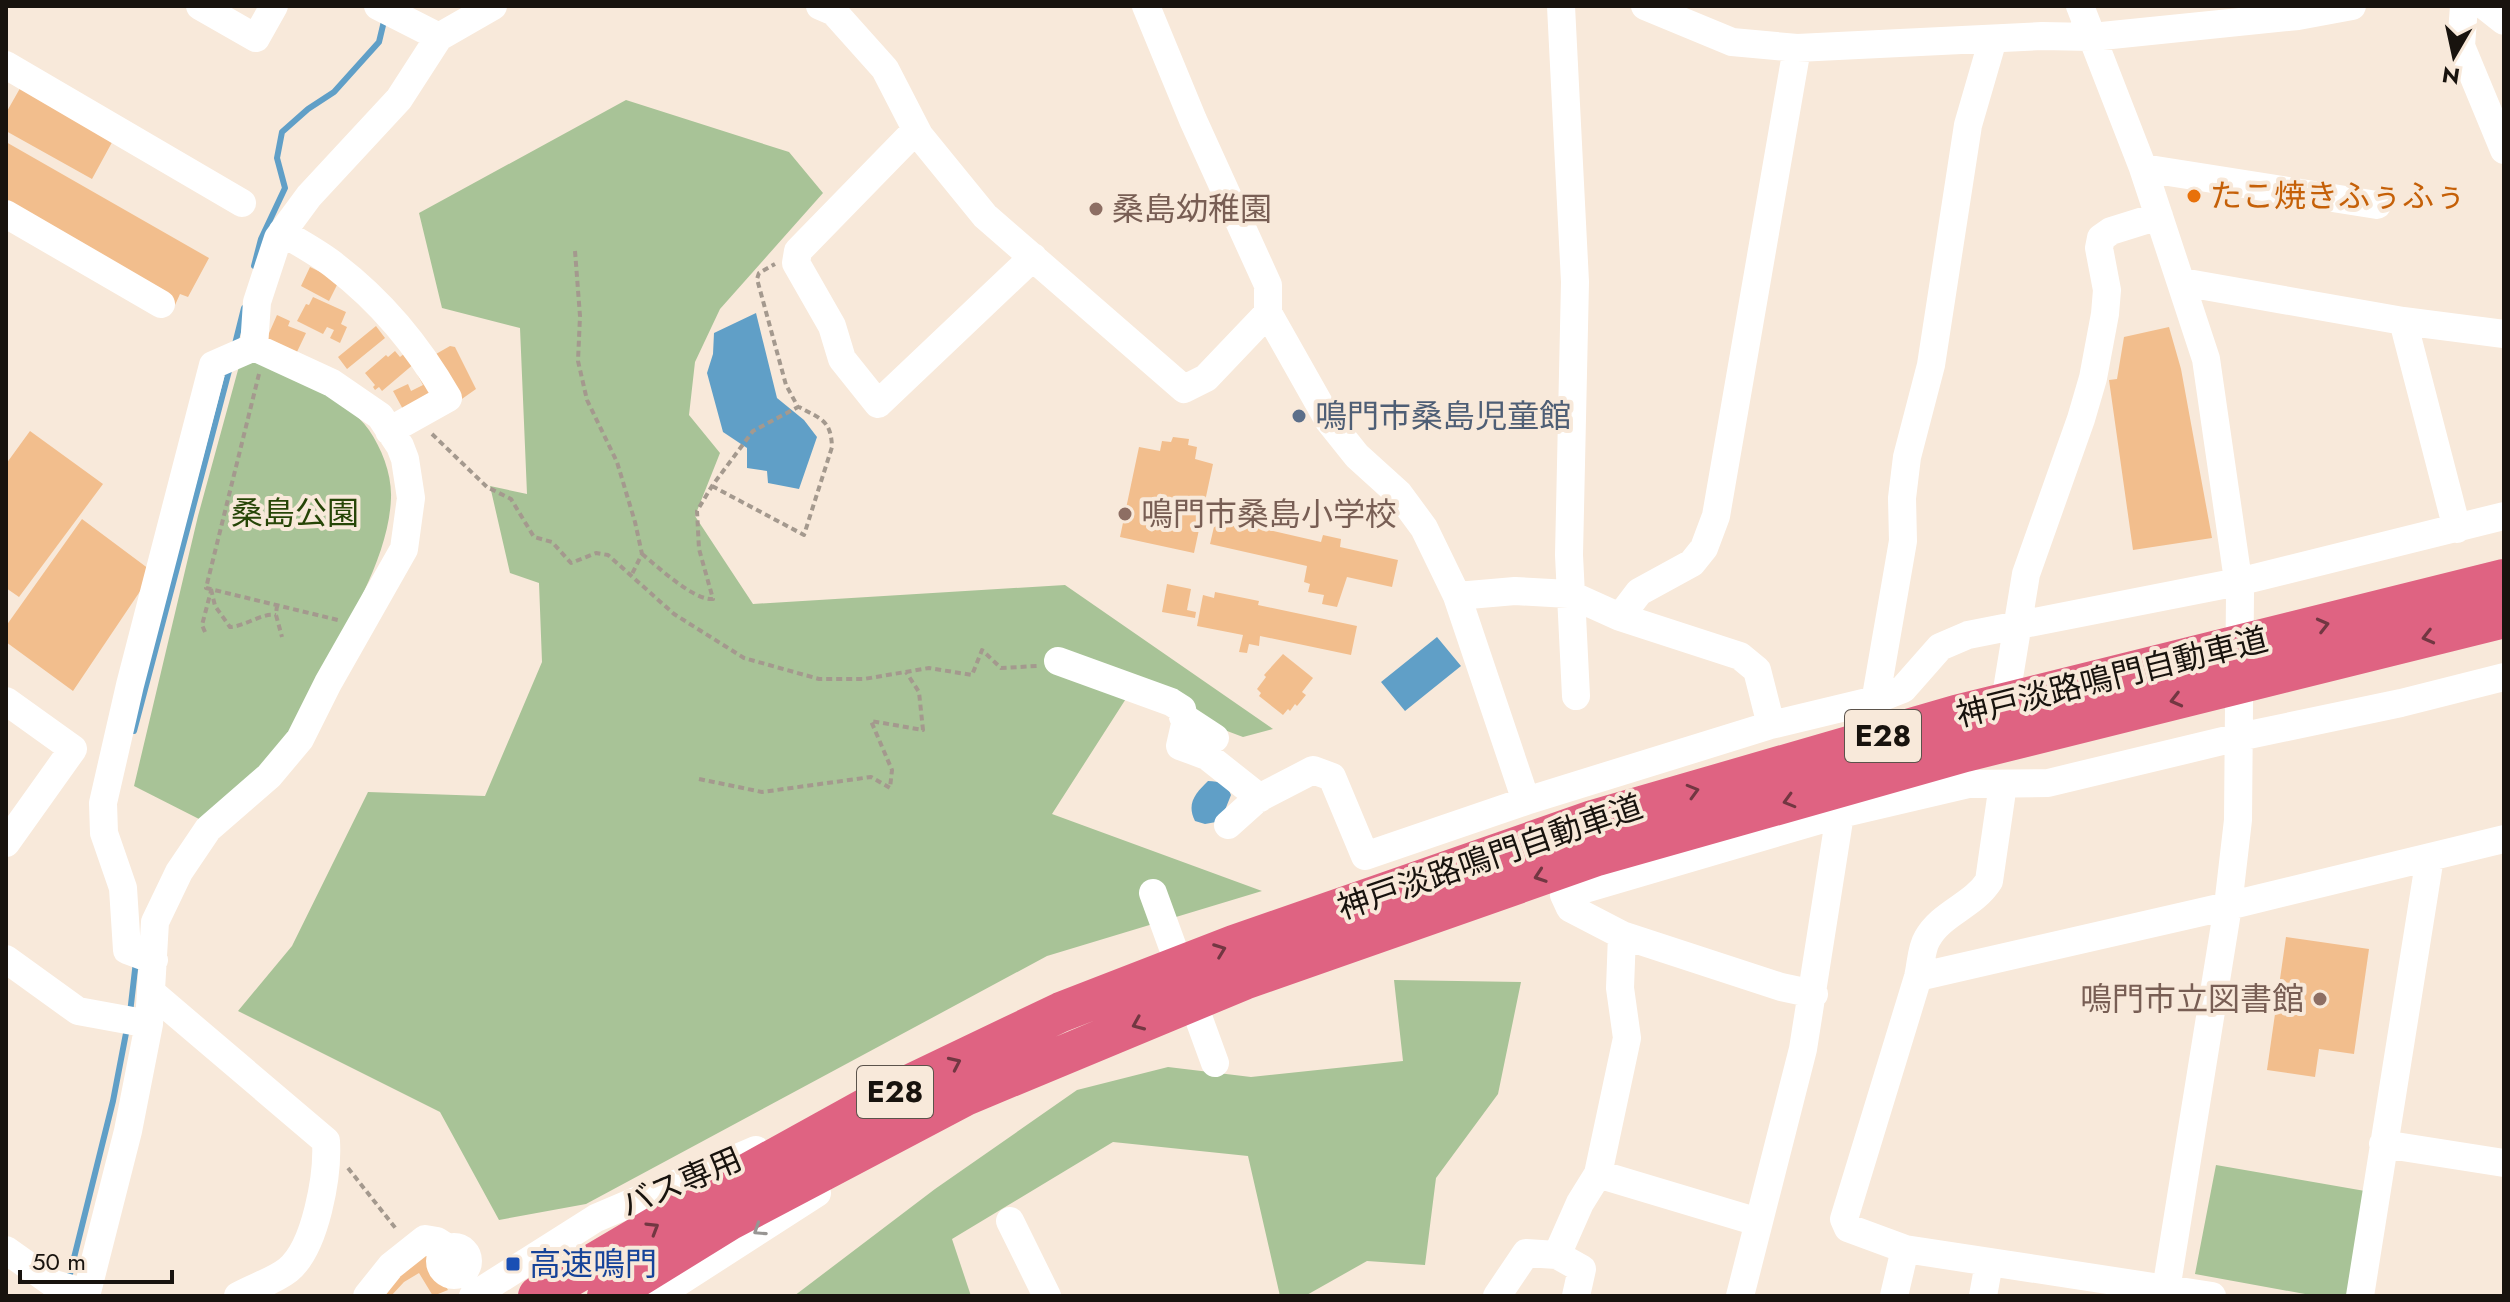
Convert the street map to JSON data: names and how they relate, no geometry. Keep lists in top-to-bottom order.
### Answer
{
  "streets": {
    "highway": ["神戸淡路鳴門自動車道", "E28"],
    "street": ["バス専用"]
  },
  "crossings": [
    ["神戸淡路鳴門自動車道", "バス専用"]
  ],
  "parks": ["桑島公園"],
  "places": {
    "other": [
      "たこ焼きふぅふぅ",
      "桑島幼稚園",
      "鳴門市桑島児童館",
      "鳴門市桑島小学校",
      "鳴門市立図書館"
    ],
    "transit": ["高速鳴門"]
  },
  "scale_bar": "50 m",
  "north": "bottom"
}
